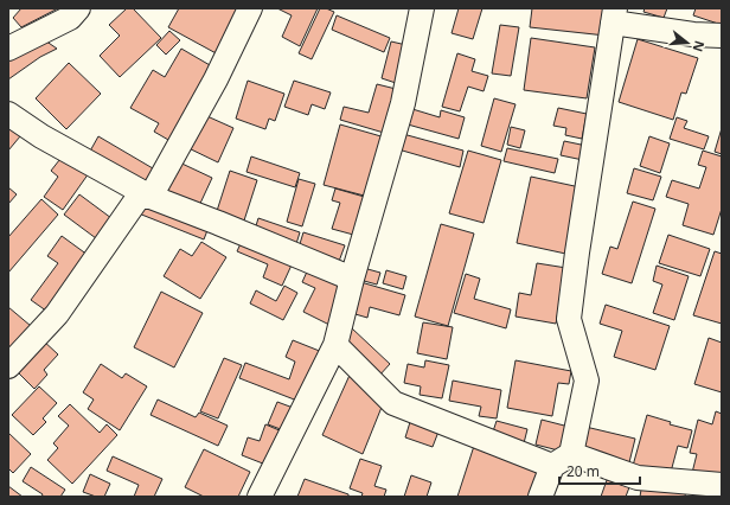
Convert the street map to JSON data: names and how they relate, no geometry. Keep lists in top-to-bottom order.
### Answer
{
  "scale_bar": "20 m",
  "north": "right"
}
